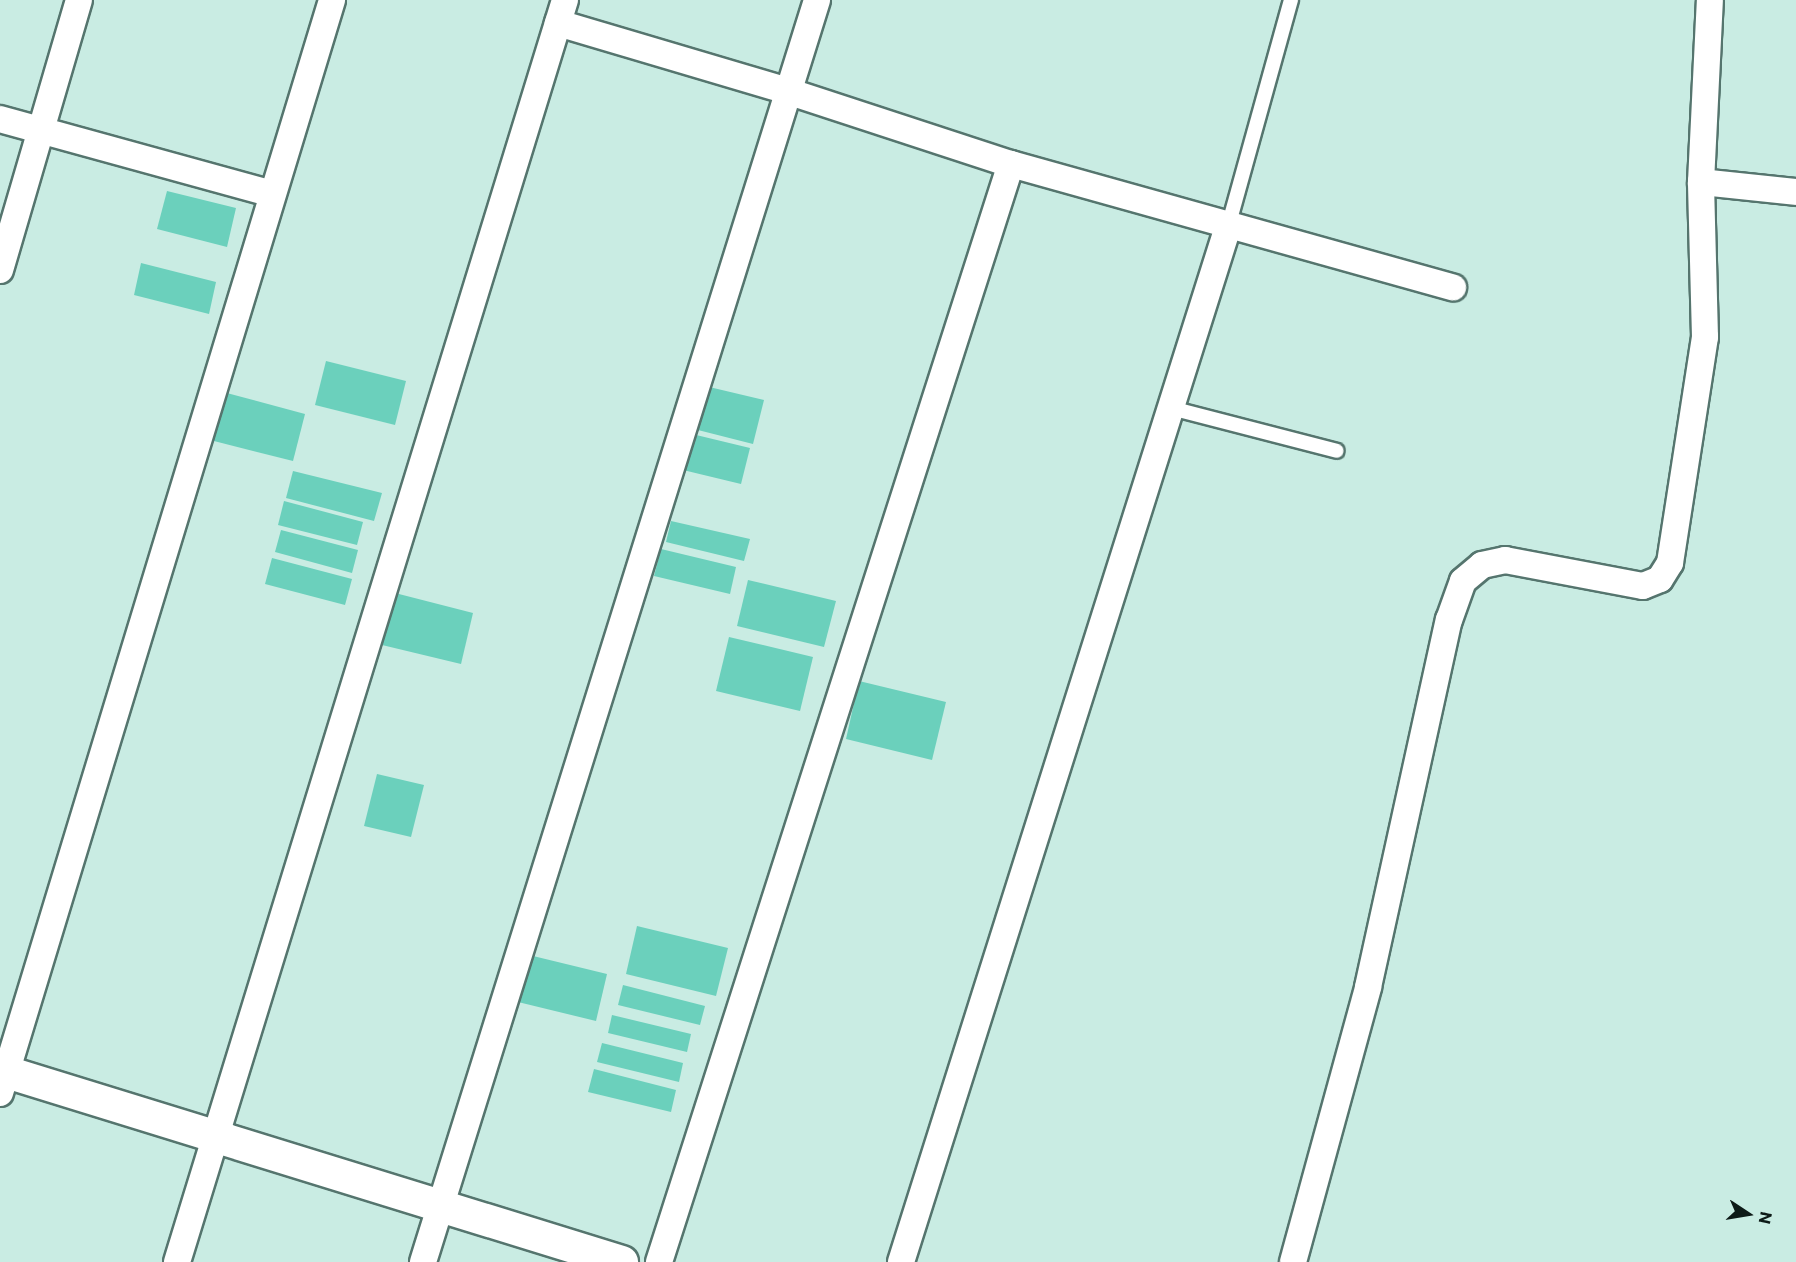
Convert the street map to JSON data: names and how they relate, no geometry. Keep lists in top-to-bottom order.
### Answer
{
  "north": "right"
}
